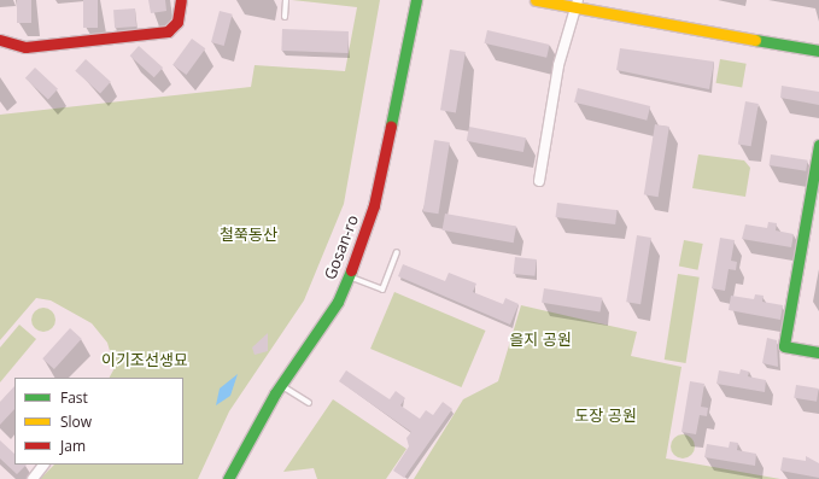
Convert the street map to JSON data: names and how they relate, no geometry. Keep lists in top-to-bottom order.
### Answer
{
  "streets": {
    "street": ["Gosan-ro"]
  },
  "parks": [
    "철쭉동산",
    "을지 공원",
    "이기조선생묘",
    "도장 공원"
  ],
  "legend": ["Fast", "Slow", "Jam"]
}
